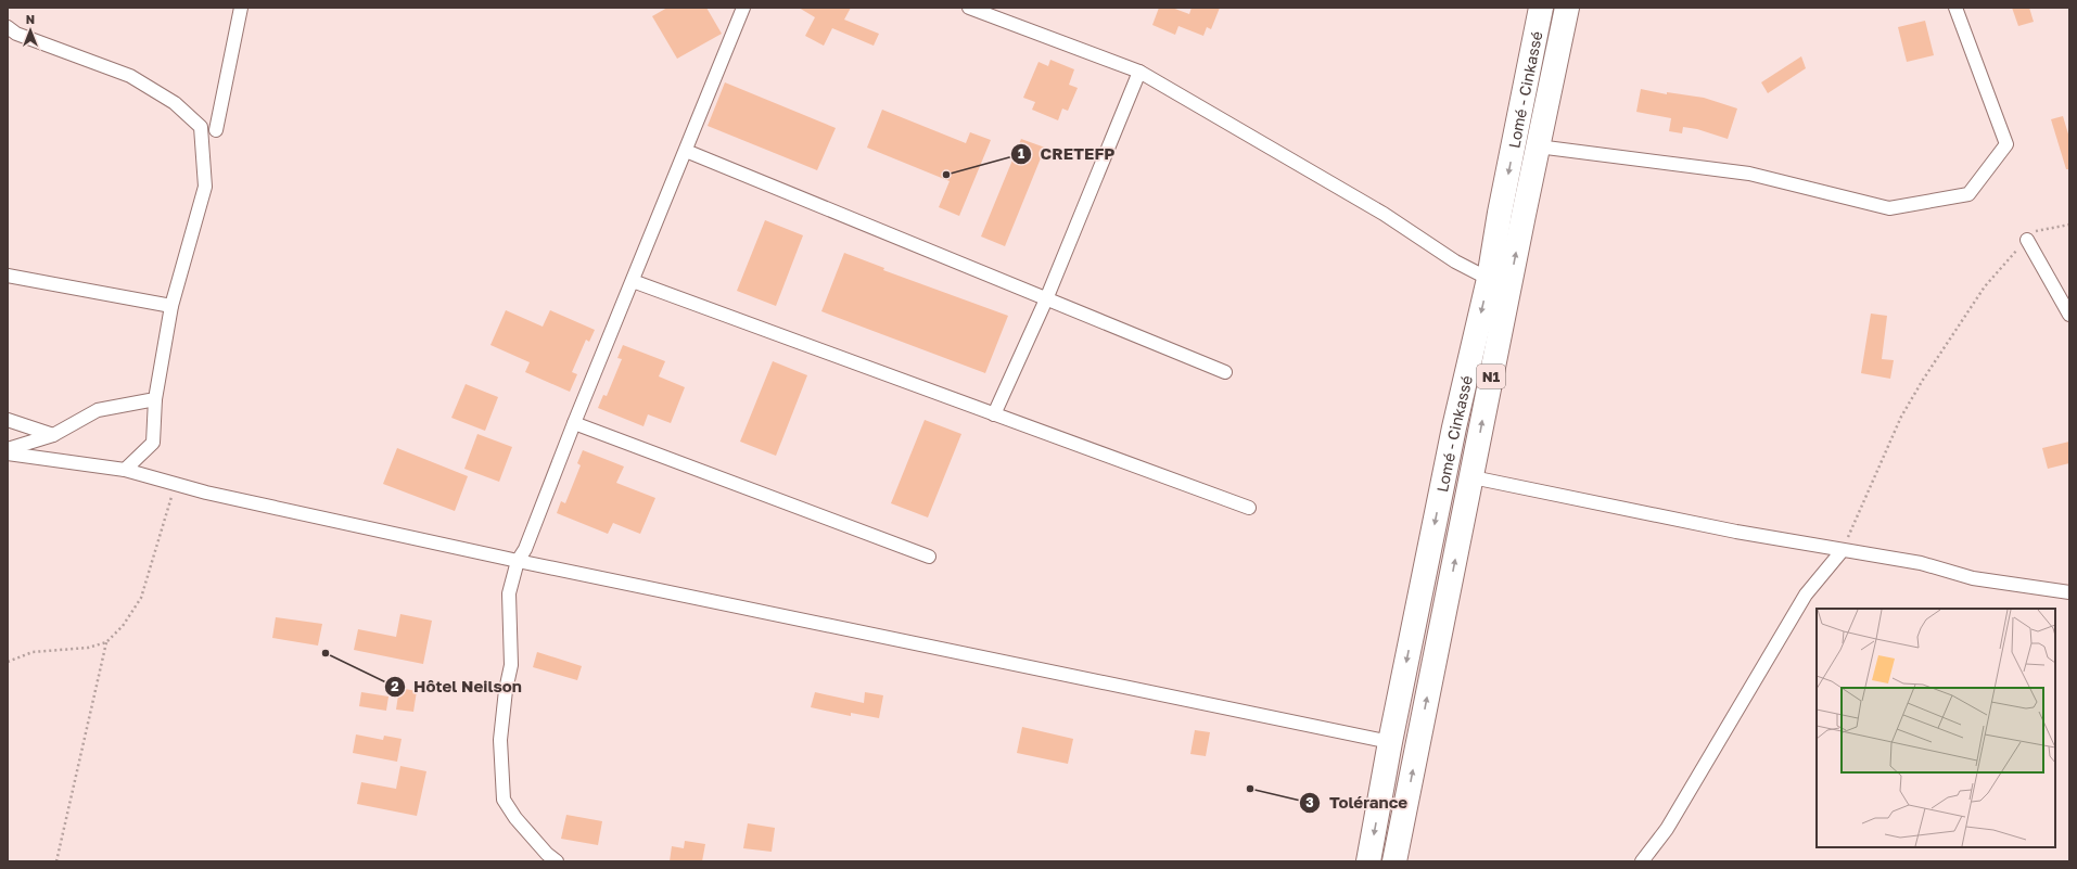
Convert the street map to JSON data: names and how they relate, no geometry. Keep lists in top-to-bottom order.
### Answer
{
  "streets": {
    "highway": ["Lomé - Cinkassé", "N1"]
  },
  "places": ["CRETEFP", "Hôtel Neilson", "Tolérance"],
  "north": "top"
}
